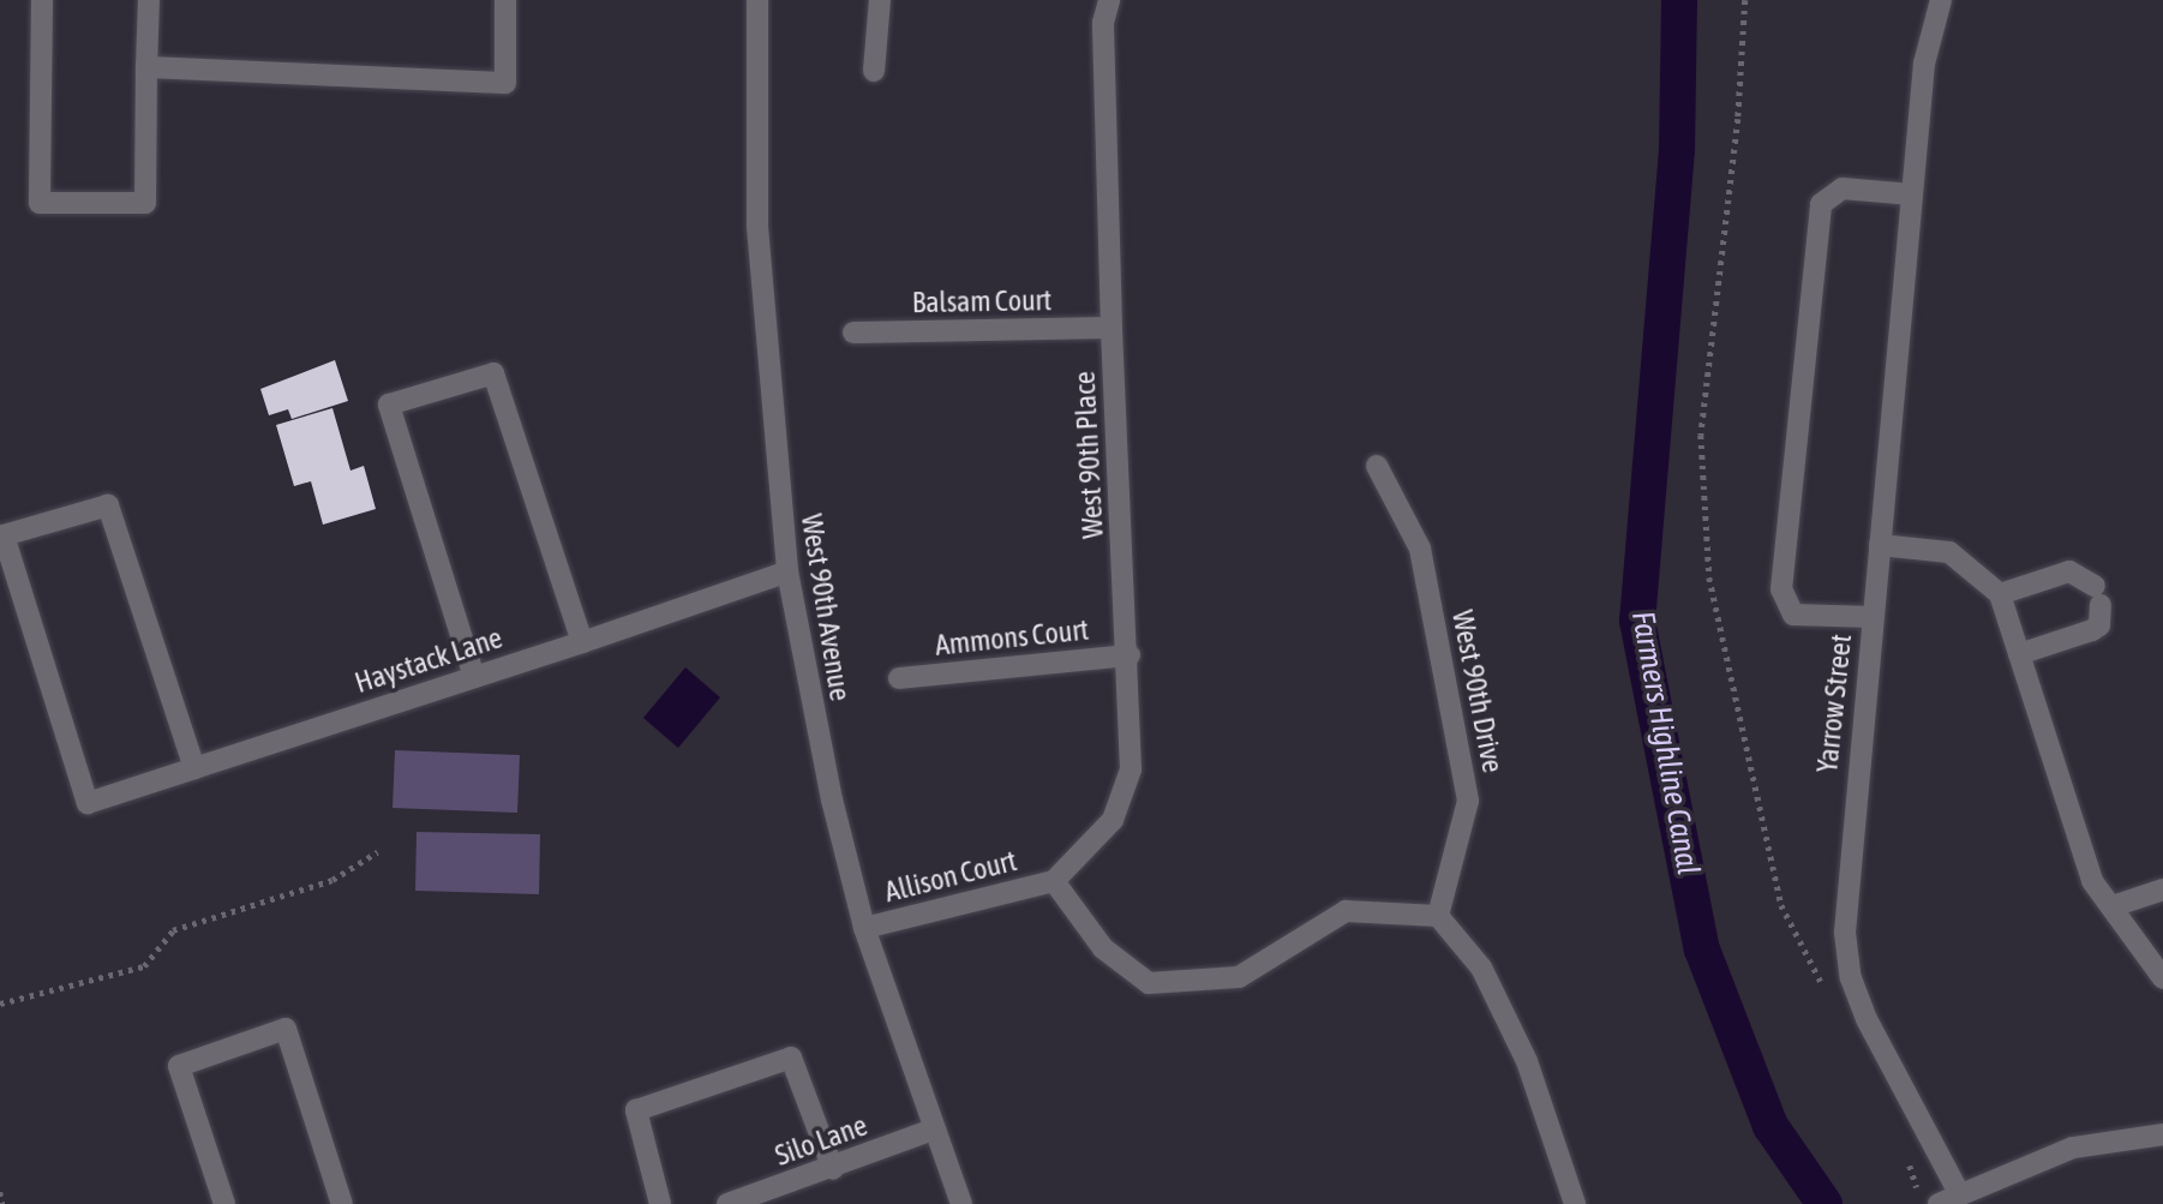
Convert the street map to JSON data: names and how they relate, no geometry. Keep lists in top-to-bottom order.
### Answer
{
  "streets": {
    "street": [
      "Balsam Court",
      "West 90th Place",
      "West 90th Avenue",
      "Ammons Court",
      "Haystack Lane",
      "West 90th Drive",
      "Yarrow Street",
      "Allison Court",
      "Silo Lane"
    ]
  },
  "crossings": [
    ["Balsam Court", "West 90th Place"],
    ["West 90th Place", "Ammons Court"],
    ["West 90th Place", "Allison Court"],
    ["West 90th Avenue", "Haystack Lane"],
    ["West 90th Avenue", "Allison Court"],
    ["West 90th Avenue", "Silo Lane"],
    ["West 90th Drive", "Allison Court"]
  ],
  "water": ["Farmers Highline Canal"]
}
